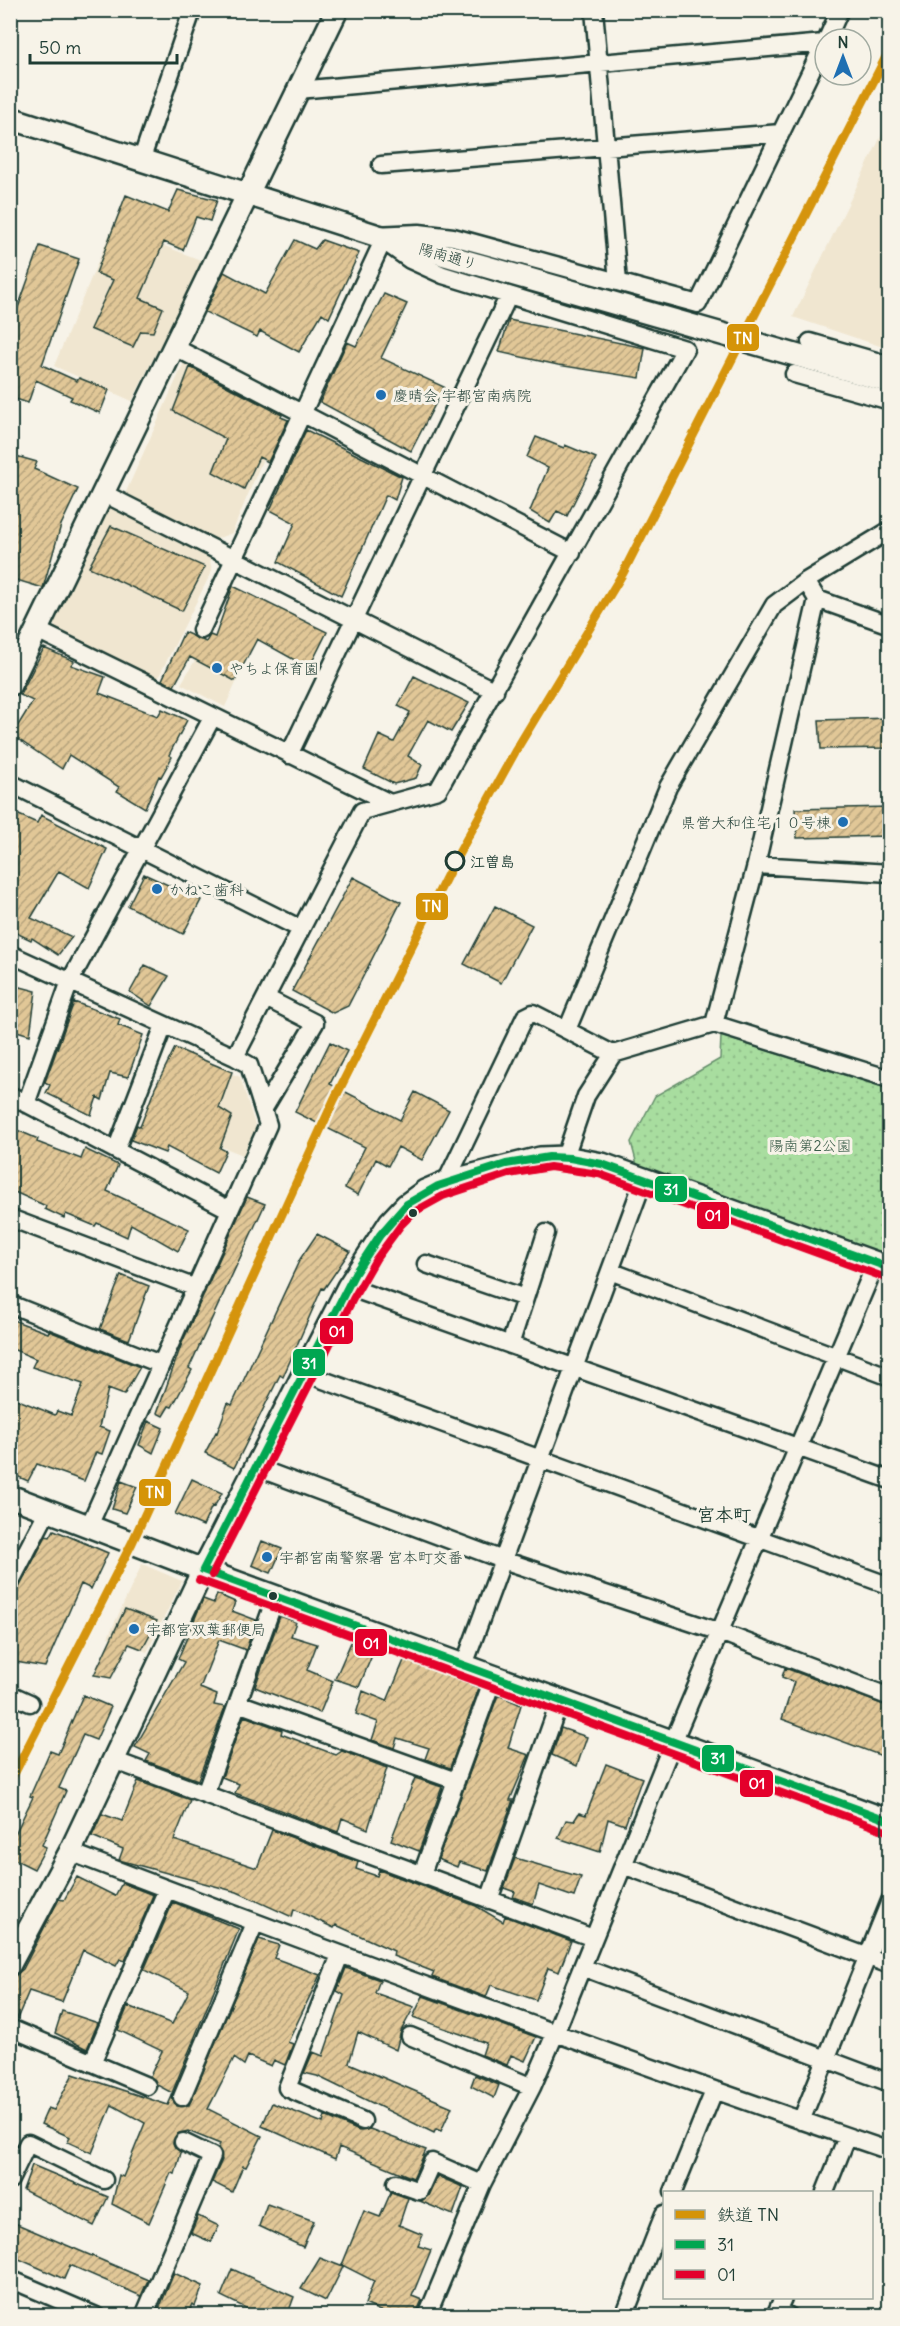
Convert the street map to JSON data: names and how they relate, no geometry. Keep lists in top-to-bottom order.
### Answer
{
  "streets": {
    "street": ["陽南通り"]
  },
  "districts": ["宮本町"],
  "parks": ["陽南第2公園"],
  "places": [
    "慶晴会 宇都宮南病院",
    "やちよ保育園",
    "県営大和住宅１０号棟",
    "江曽島",
    "かねこ歯科",
    "宇都宮南警察署 宮本町交番",
    "宇都宮双葉郵便局"
  ],
  "lines": ["rail line TN", "transit line 31", "transit line 01"],
  "legend": ["鉄道 TN", "31", "01"],
  "scale_bar": "50 m",
  "north": "top"
}
